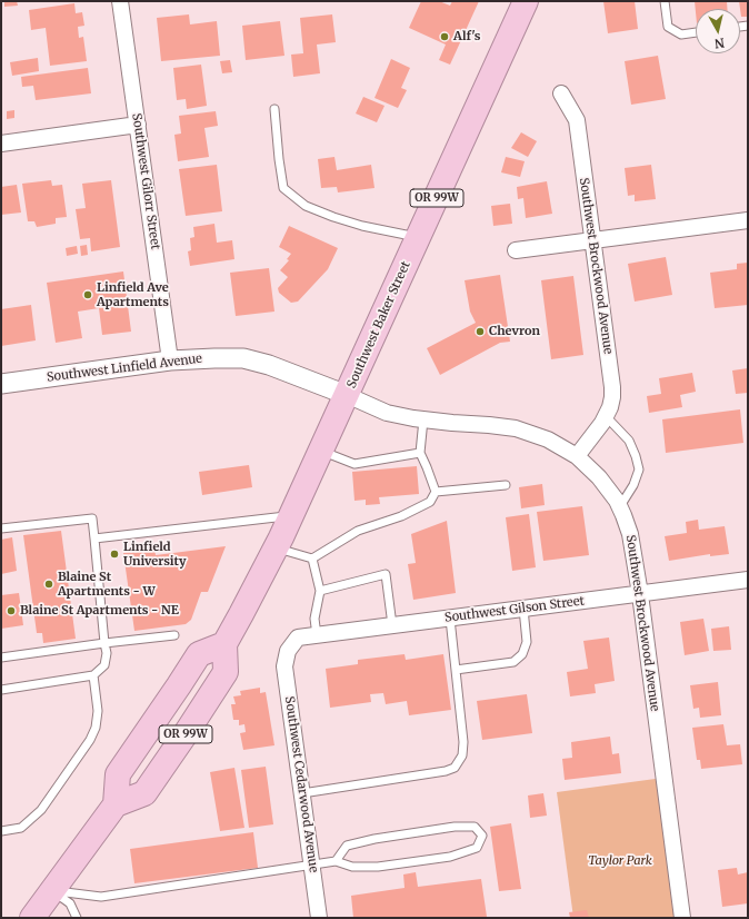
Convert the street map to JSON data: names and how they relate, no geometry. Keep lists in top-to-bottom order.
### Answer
{
  "streets": {
    "highway": ["OR 99W", "Southwest Baker Street"],
    "street": [
      "Southwest Gilorr Street",
      "Southwest Brockwood Avenue",
      "Southwest Linfield Avenue",
      "Southwest Gilson Street",
      "Southwest Cedarwood Avenue"
    ]
  },
  "crossings": [
    ["Southwest Gilorr Street", "Southwest Linfield Avenue"],
    ["OR 99W", "Southwest Baker Street"],
    ["Southwest Brockwood Avenue", "Southwest Linfield Avenue"],
    ["Southwest Brockwood Avenue", "Southwest Gilson Street"],
    ["Southwest Baker Street", "Southwest Linfield Avenue"],
    ["Southwest Gilson Street", "Southwest Cedarwood Avenue"]
  ],
  "parks": ["Taylor Park"],
  "places": [
    "Alf's",
    "Linfield Ave Apartments",
    "Chevron",
    "Linfield University",
    "Blaine St Apartments - W",
    "Blaine St Apartments - NE"
  ],
  "north": "bottom"
}
